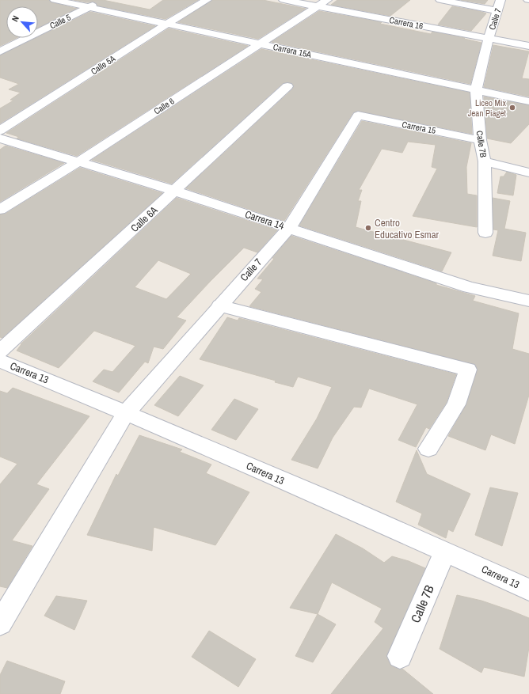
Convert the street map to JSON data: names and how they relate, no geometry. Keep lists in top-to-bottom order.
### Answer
{
  "streets": {
    "street": [
      "Calle 7",
      "Calle 5",
      "Carrera 16",
      "Carrera 15A",
      "Calle 5A",
      "Calle 6",
      "Carrera 15",
      "Calle 7B",
      "Calle 6A",
      "Carrera 14",
      "Carrera 13"
    ]
  },
  "crossings": [
    ["Calle 7", "Carrera 16"],
    ["Calle 7", "Carrera 15"],
    ["Calle 7", "Calle 7B"],
    ["Calle 7", "Carrera 14"],
    ["Calle 7", "Carrera 13"],
    ["Calle 5", "Carrera 15A"],
    ["Carrera 16", "Calle 6"],
    ["Carrera 16", "Calle 7B"],
    ["Carrera 15A", "Calle 5A"],
    ["Carrera 15A", "Calle 6"],
    ["Carrera 15A", "Calle 7B"],
    ["Calle 6", "Carrera 14"],
    ["Carrera 15", "Calle 7B"],
    ["Calle 7B", "Carrera 13"],
    ["Calle 6A", "Carrera 14"]
  ],
  "places": ["Liceo Mix Jean Piaget", "Centro Educativo Esmar"],
  "north": "top left"
}
